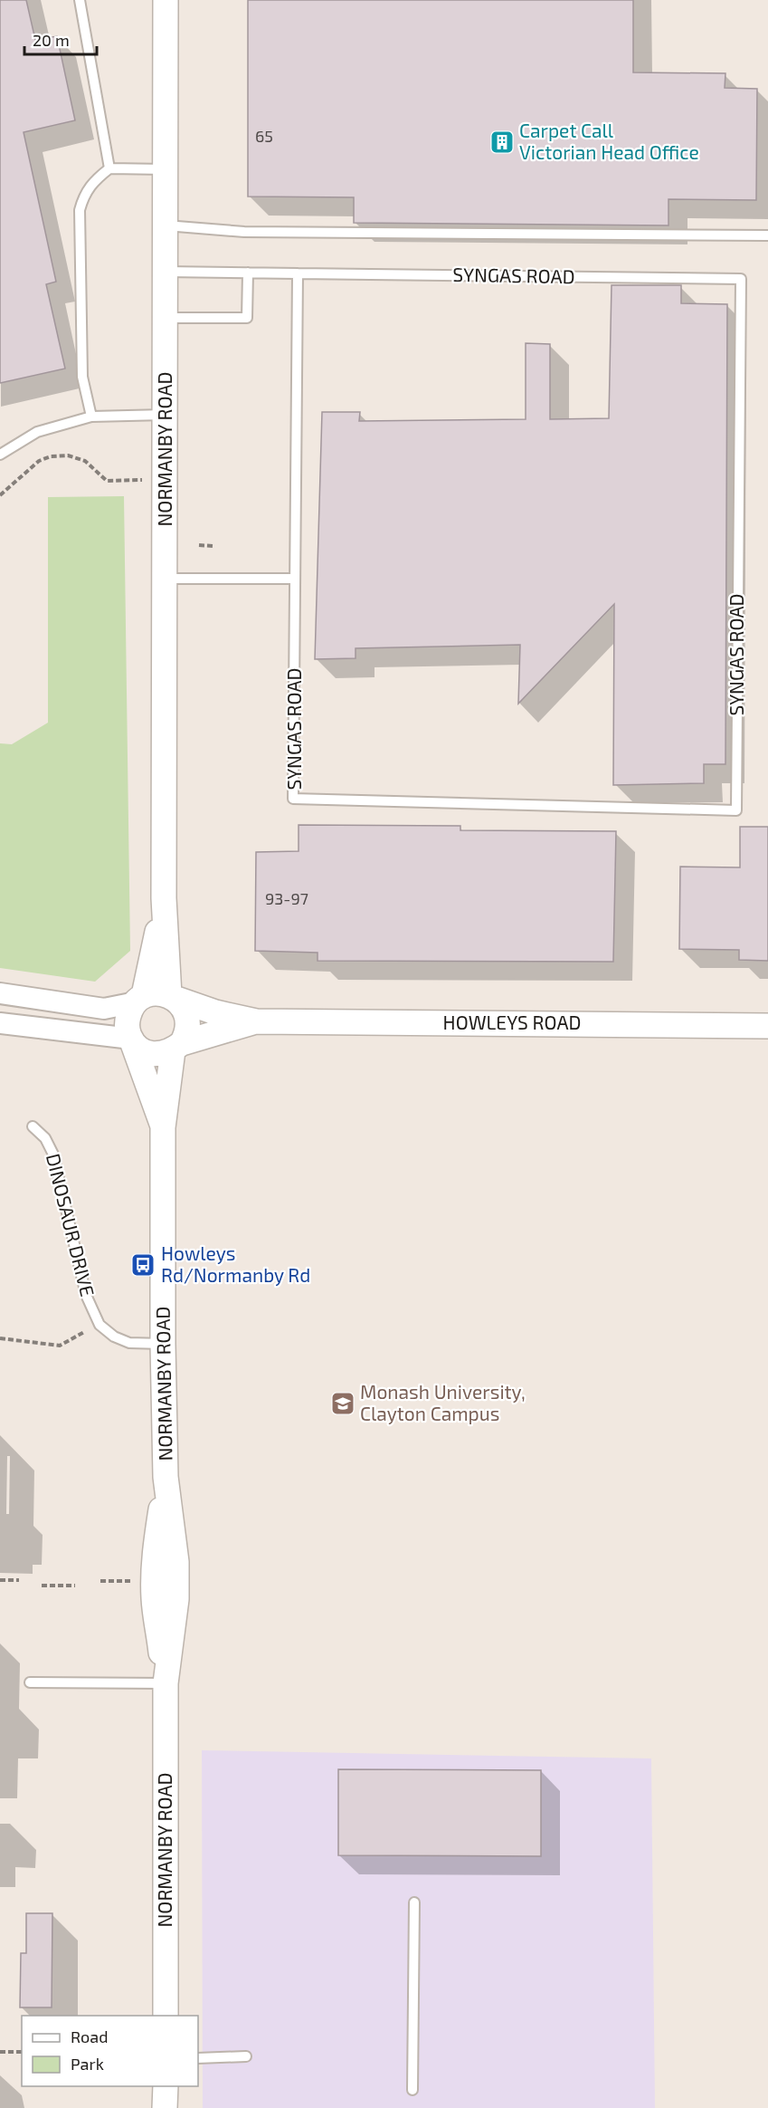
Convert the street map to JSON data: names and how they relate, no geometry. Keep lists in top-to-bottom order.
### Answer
{
  "streets": {
    "street": ["NORMANBY ROAD", "HOWLEYS ROAD"],
    "lane": ["SYNGAS ROAD", "DINOSAUR DRIVE"]
  },
  "crossings": [
    ["SYNGAS ROAD", "NORMANBY ROAD"],
    ["NORMANBY ROAD", "HOWLEYS ROAD"],
    ["NORMANBY ROAD", "DINOSAUR DRIVE"]
  ],
  "places": {
    "building": ["Carpet Call Victorian Head Office"],
    "bus stop": ["Howleys Rd/Normanby Rd"],
    "school or university": ["Monash University, Clayton Campus"]
  },
  "house_numbers": ["65", "93-97"],
  "legend": ["Road", "Park"],
  "scale_bar": "20 m"
}
